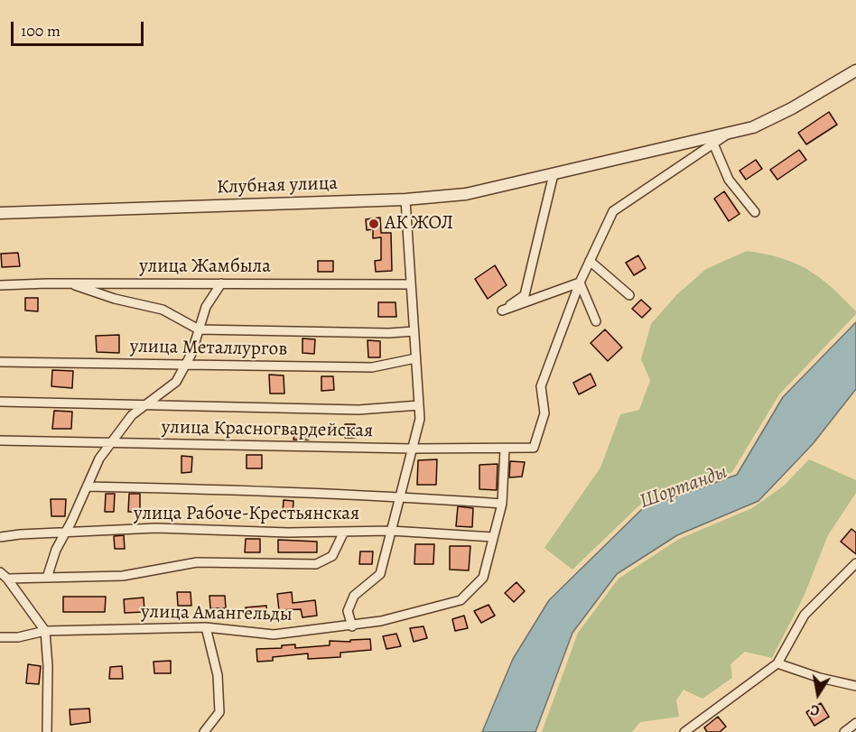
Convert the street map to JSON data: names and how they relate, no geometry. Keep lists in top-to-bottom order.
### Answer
{
  "streets": {
    "street": [
      "Клубная улица",
      "улица Жамбыла",
      "улица Металлургов",
      "улица Красногвардейская",
      "улица Рабоче-Крестьянская",
      "улица Амангельды"
    ]
  },
  "crossings": [
    ["Клубная улица", "улица Красногвардейская"],
    ["улица Красногвардейская", "улица Амангельды"],
    ["улица Рабоче-Крестьянская", "улица Амангельды"]
  ],
  "water": ["Шортанды"],
  "places": ["АК ЖОЛ"],
  "scale_bar": "100 m",
  "north": "bottom"
}
